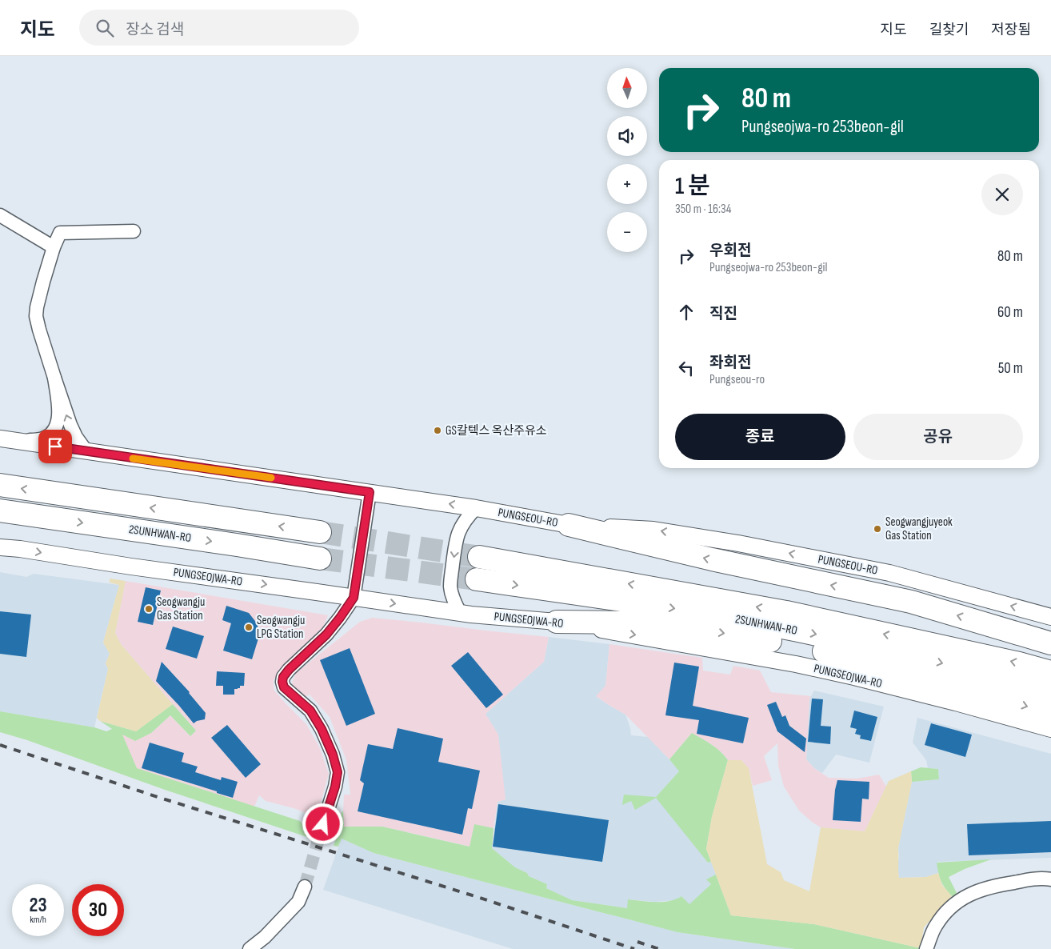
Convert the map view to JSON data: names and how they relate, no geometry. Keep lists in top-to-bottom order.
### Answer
{
  "streets": {
    "highway": ["2SUNHWAN-RO"],
    "street": ["PUNGSEOU-RO", "PUNGSEOJWA-RO"]
  },
  "one_way": ["PUNGSEOU-RO", "PUNGSEOJWA-RO"],
  "places": [
    "GS칼텍스 옥산주유소",
    "Seogwangjuyeok Gas Station",
    "Seogwangju Gas Station",
    "Seogwangju LPG Station"
  ],
  "north": "top",
  "page": {
    "header": "지도",
    "search": "장소 검색",
    "nav": ["지도", "길찾기", "저장됨"],
    "map_buttons": ["+", "−"],
    "turn": ["80 m", "Pungseojwa-ro 253beon-gil"],
    "heading": ["1 분", "350 m · 16:34"],
    "list": [
      {
        "name": "우회전",
        "note": "Pungseojwa-ro 253beon-gil",
        "value": "80 m"
      },
      {
        "name": "직진",
        "value": "60 m"
      },
      {
        "name": "좌회전",
        "note": "Pungseou-ro",
        "value": "50 m"
      }
    ],
    "buttons": ["종료", "공유"],
    "speed": "23 km/h",
    "limit": "30"
  }
}
